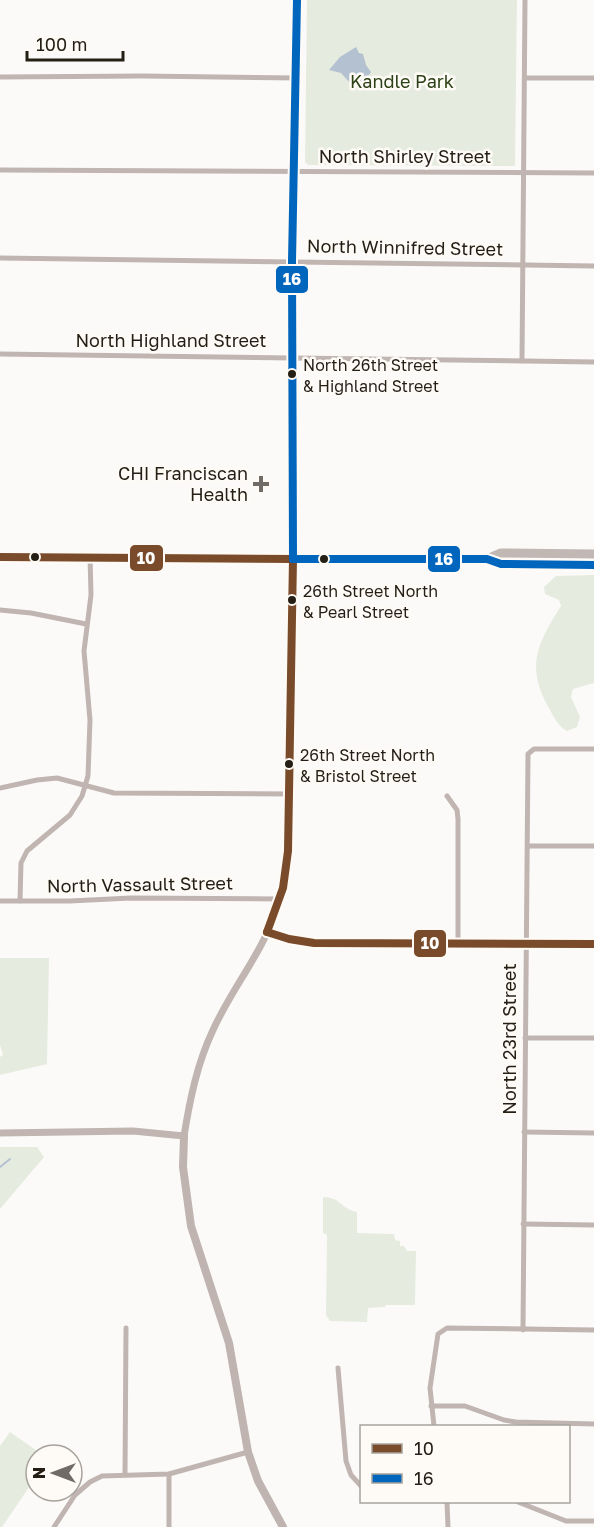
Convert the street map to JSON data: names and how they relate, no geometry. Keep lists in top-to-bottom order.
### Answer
{
  "streets": {
    "street": [
      "North Shirley Street",
      "North Winnifred Street",
      "North Highland Street",
      "North Vassault Street",
      "North 23rd Street"
    ]
  },
  "parks": ["Kandle Park"],
  "places": {
    "other": ["North 26th Street & Highland Street", "26th Street North & Pearl Street", "26th Street North & Bristol Street"],
    "health": ["CHI Franciscan Health"]
  },
  "lines": ["transit line 16", "transit line 10"],
  "legend": ["10", "16"],
  "scale_bar": "100 m",
  "north": "left"
}
